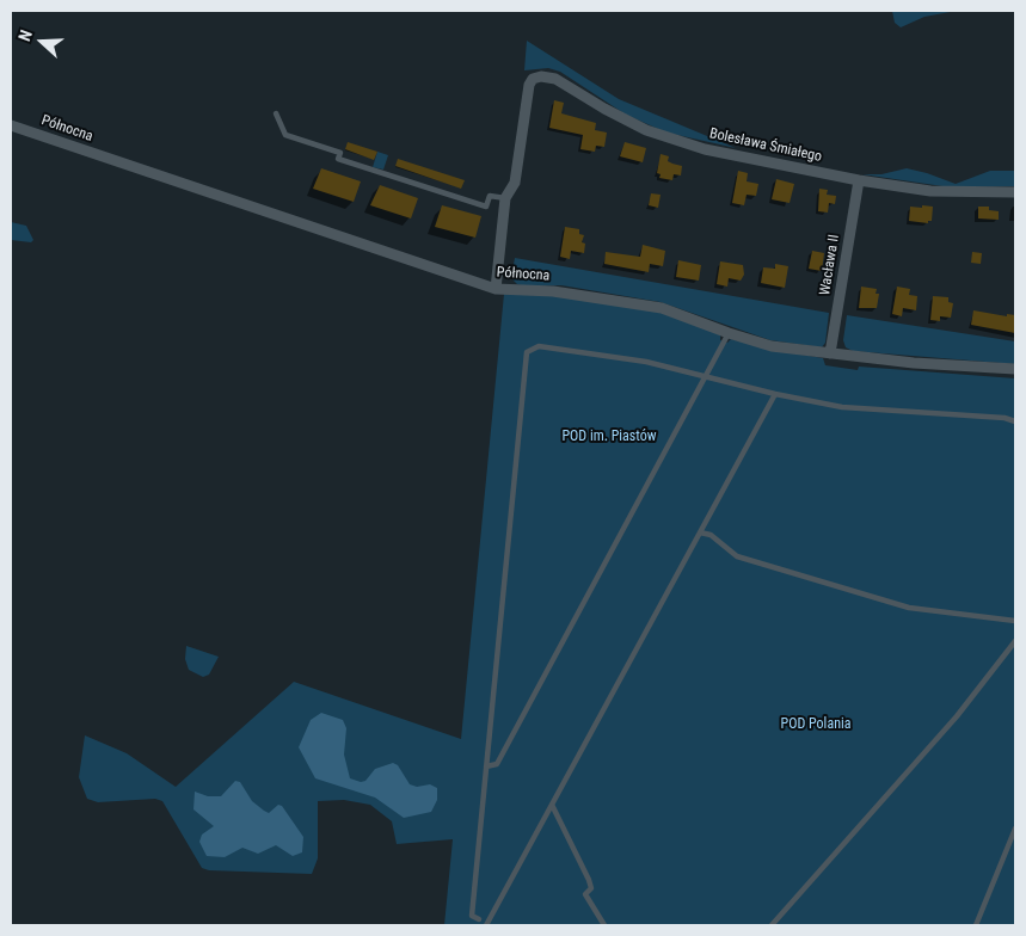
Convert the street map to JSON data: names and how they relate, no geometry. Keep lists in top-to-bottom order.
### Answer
{
  "streets": {
    "street": ["Północna", "Bolesława Śmiałego", "Wacława II"]
  },
  "crossings": [
    ["Północna", "Wacława II"],
    ["Bolesława Śmiałego", "Wacława II"]
  ],
  "parks": ["POD im. Piastów", "POD Polania"],
  "north": "left"
}
